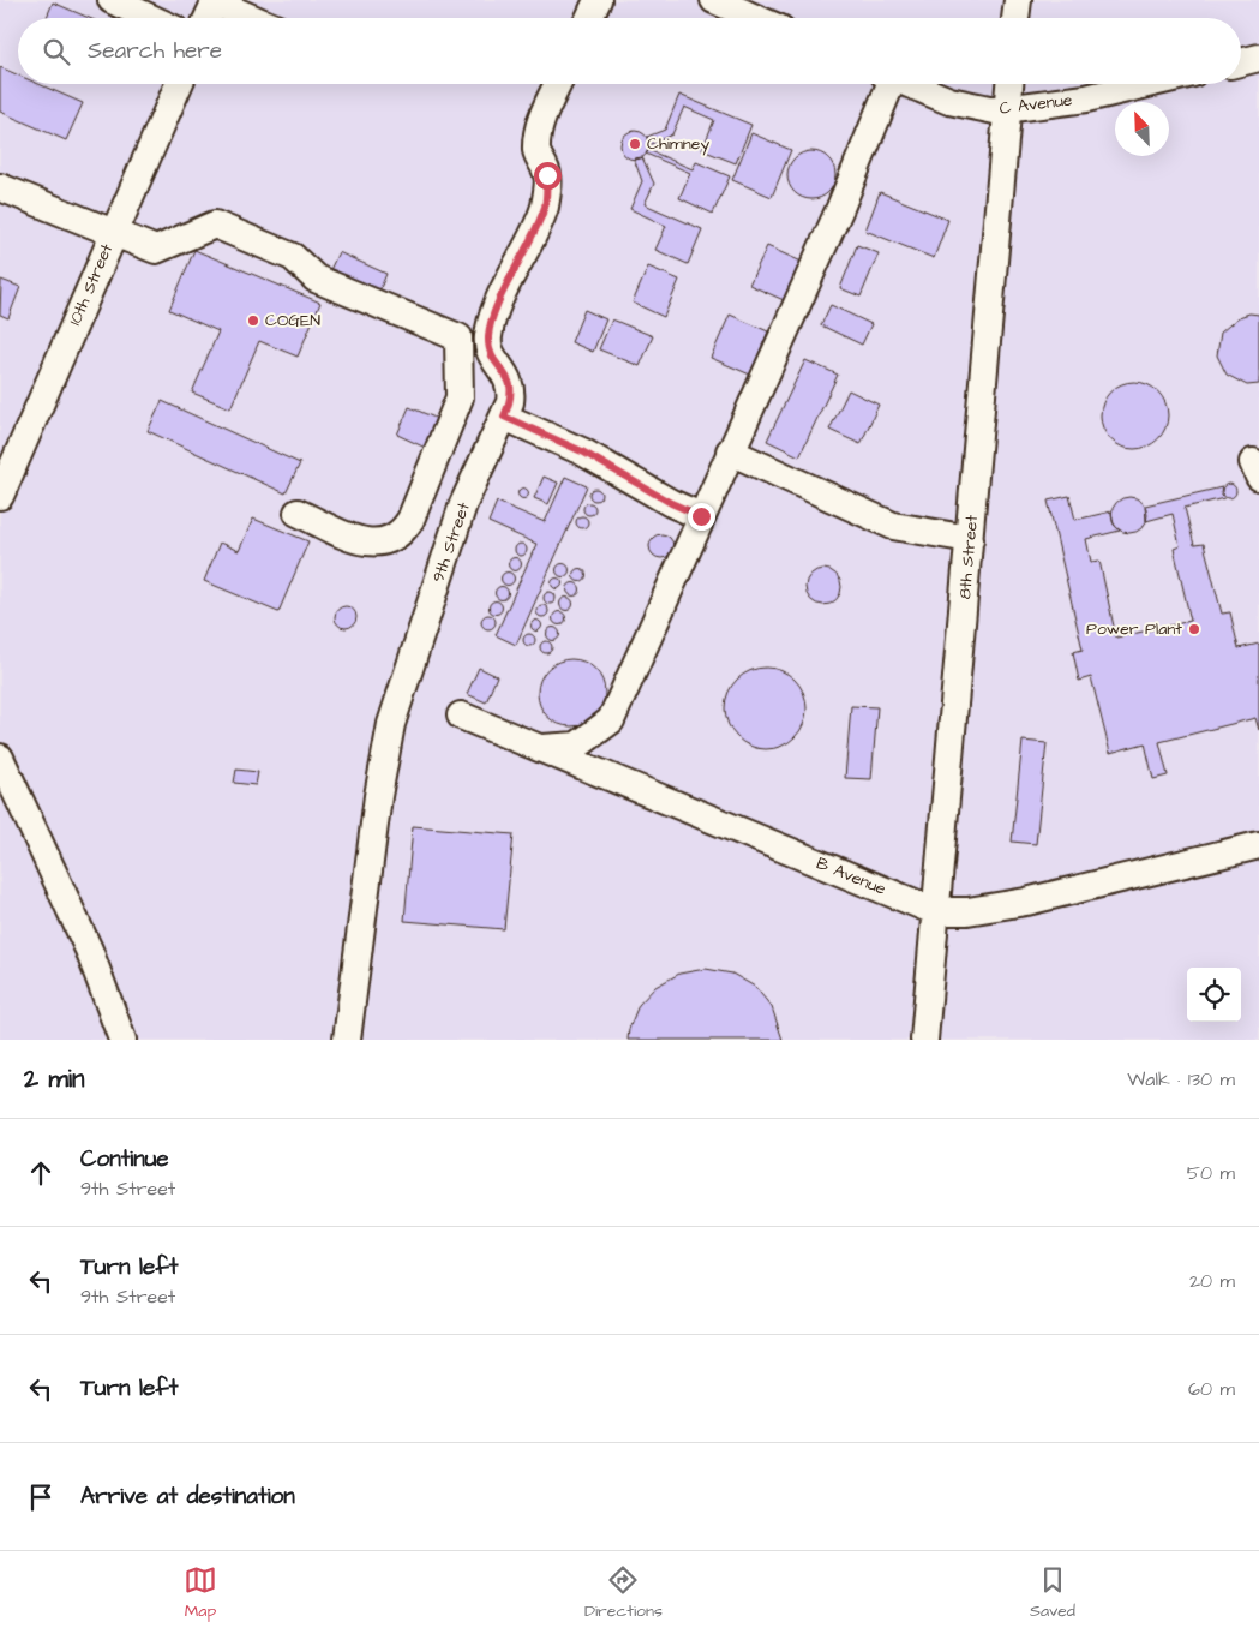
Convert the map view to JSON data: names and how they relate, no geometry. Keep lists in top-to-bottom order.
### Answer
{
  "streets": {
    "lane": [
      "C Avenue",
      "10th Street",
      "9th Street",
      "8th Street",
      "B Avenue"
    ]
  },
  "crossings": [
    ["C Avenue", "8th Street"],
    ["8th Street", "B Avenue"]
  ],
  "places": ["Chimney", "COGEN", "Power Plant"],
  "north": "top left",
  "page": {
    "search": "Search here",
    "heading": ["2 min", "Walk · 130 m"],
    "list": [
      ["Continue", "9th Street", "50 m"],
      ["Turn left", "9th Street", "20 m"],
      ["Turn left", "60 m"],
      "Arrive at destination"
    ],
    "nav": ["Map", "Directions", "Saved"]
  }
}
